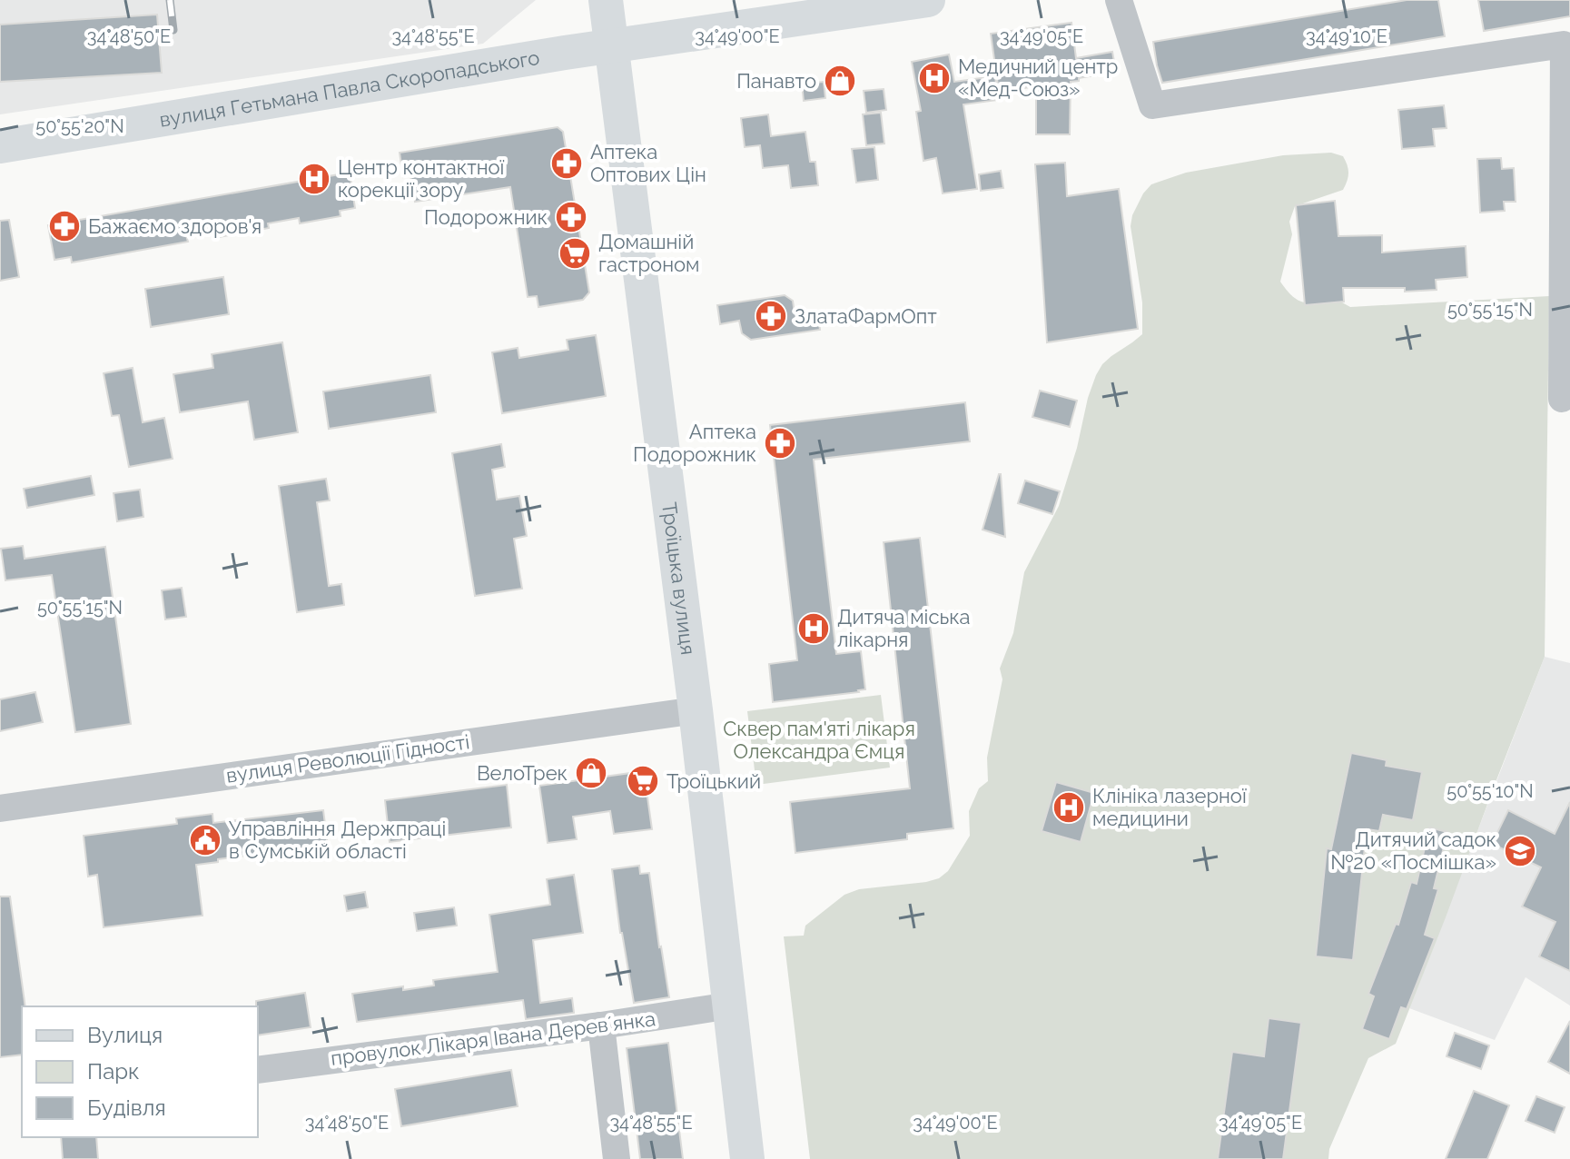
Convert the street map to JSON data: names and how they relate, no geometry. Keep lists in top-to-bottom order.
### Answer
{
  "streets": {
    "main road": ["вулиця Гетьмана Павла Скоропадського", "Троїцька вулиця"],
    "street": ["вулиця Революції Гідності", "провулок Лікаря Івана Деревʼянка"]
  },
  "crossings": [
    ["вулиця Гетьмана Павла Скоропадського", "Троїцька вулиця"],
    ["Троїцька вулиця", "вулиця Революції Гідності"],
    ["Троїцька вулиця", "провулок Лікаря Івана Деревʼянка"]
  ],
  "parks": ["Сквер пам'яті лікаря Олександра Ємця"],
  "places": {
    "hospital": [
      "Медичний центр «Мед-Союз»",
      "Центр контактної корекції зору",
      "Дитяча міська лікарня",
      "Клініка лазерної медицини"
    ],
    "shop": ["Панавто", "ВелоТрек"],
    "pharmacy": [
      "Аптека Оптових Цін",
      "Подорожник",
      "Бажаємо здоров'я",
      "ЗлатаФармОпт",
      "Аптека Подорожник"
    ],
    "supermarket": ["Домашній гастроном", "Троїцький"],
    "public building": ["Управління Держпраці в Сумській області"],
    "school or university": ["Дитячий садок №20 «Посмішка»"]
  },
  "legend": ["Вулиця", "Парк", "Будівля"],
  "coordinates": [
    "34°48'50\"E",
    "34°48'55\"E",
    "34°49'00\"E",
    "34°49'10\"E",
    "34°49'05\"E",
    "50°55'20\"N",
    "50°55'15\"N",
    "50°55'10\"N"
  ]
}
